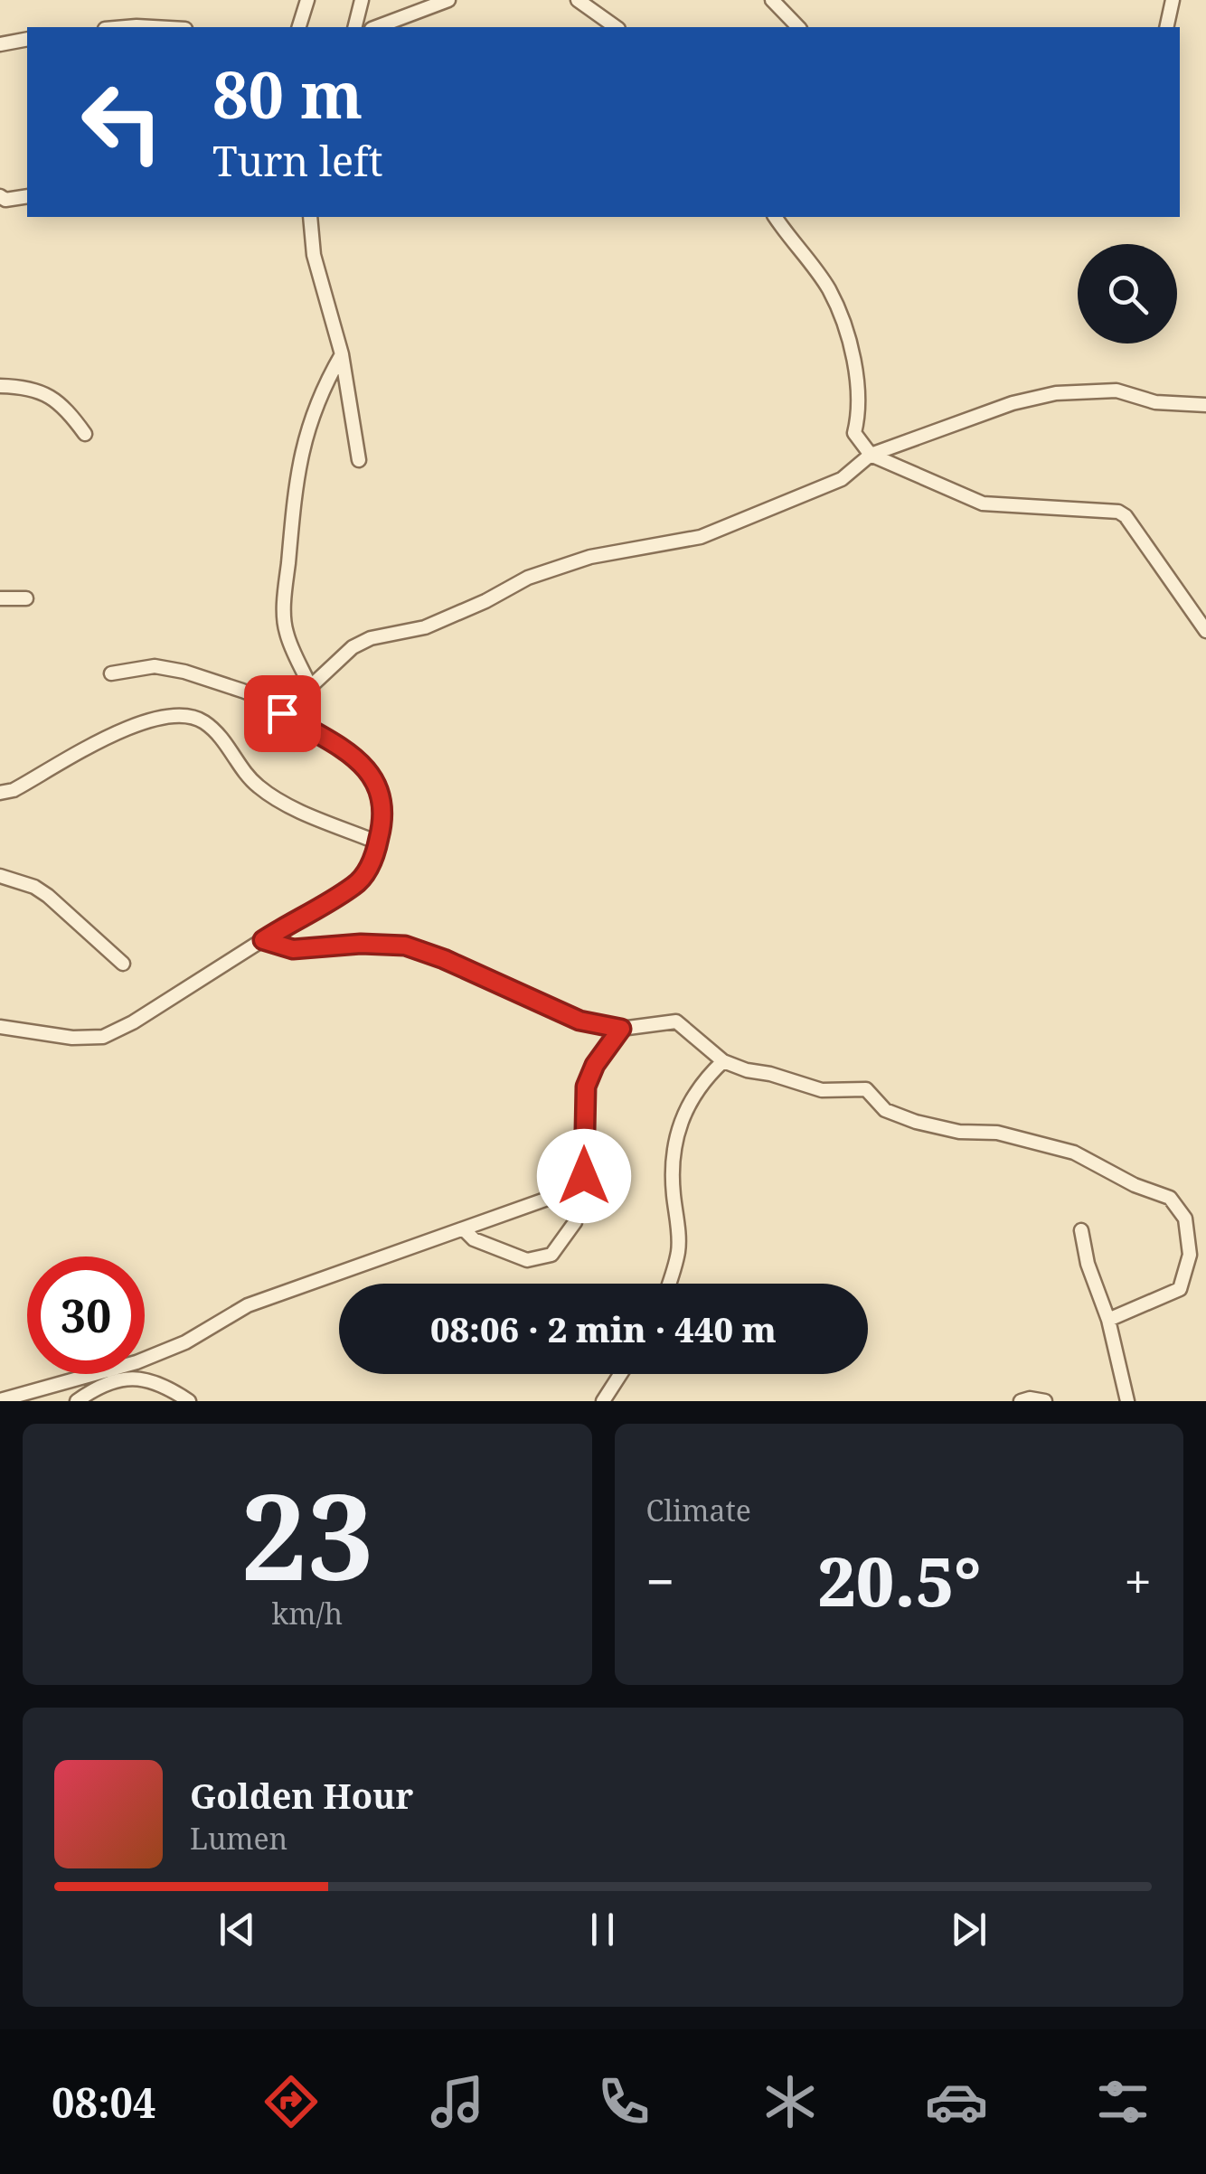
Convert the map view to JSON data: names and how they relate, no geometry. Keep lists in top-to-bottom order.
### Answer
{
  "page": {
    "turn": ["80 m", "Turn left"],
    "limit": "30",
    "trip": "08:06 · 2 min · 440 m",
    "tile": [
      ["23", "km/h"],
      "Climate"
    ],
    "heat": ["−", "20.5°", "+"],
    "song": ["Golden Hour", "Lumen"],
    "tabs": "08:04"
  }
}
